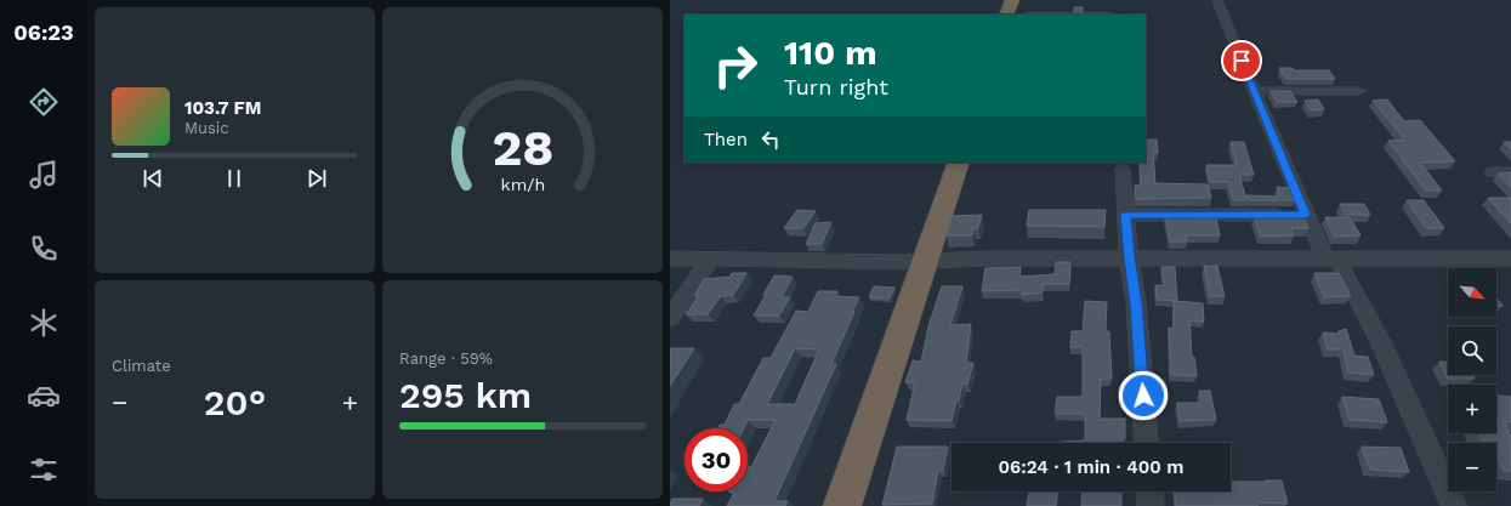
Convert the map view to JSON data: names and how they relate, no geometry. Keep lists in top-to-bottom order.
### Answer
{
  "north": "bottom right",
  "page": {
    "tabs": "06:23",
    "turn": ["110 m", "Turn right"],
    "song": ["103.7 FM", "Music"],
    "then": "Then",
    "map_buttons": ["+", "−"],
    "tile": [
      "Climate",
      ["Range · 59%", "295 km"]
    ],
    "heat": ["−", "20°", "+"],
    "limit": "30",
    "trip": "06:24 · 1 min · 400 m",
    "gauge": ["28", "km/h"]
  }
}
